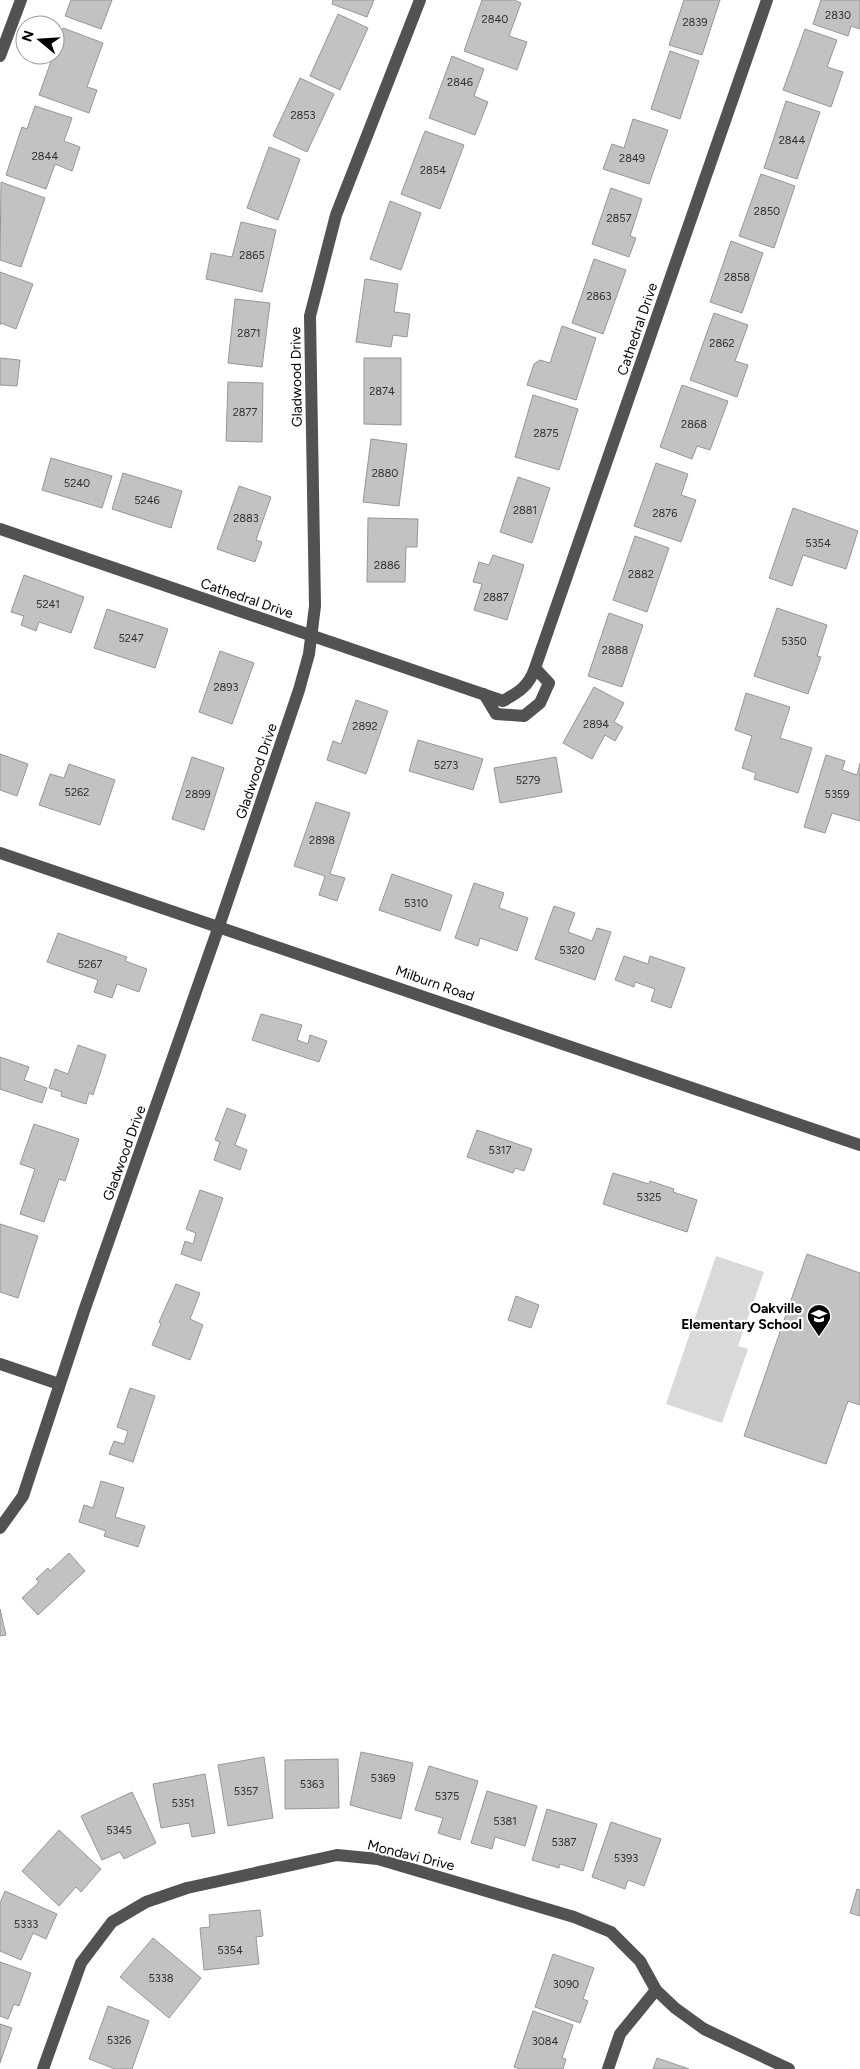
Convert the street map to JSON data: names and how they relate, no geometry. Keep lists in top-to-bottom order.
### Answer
{
  "streets": {
    "street": [
      "Cathedral Drive",
      "Gladwood Drive",
      "Milburn Road",
      "Mondavi Drive"
    ]
  },
  "crossings": [
    ["Cathedral Drive", "Gladwood Drive"],
    ["Gladwood Drive", "Milburn Road"]
  ],
  "places": {
    "school or university": ["Oakville Elementary School"]
  },
  "house_numbers": [
    "2830",
    "2840",
    "2839",
    "2846",
    "2853",
    "2844",
    "2844",
    "2849",
    "2854",
    "2850",
    "2857",
    "2865",
    "2858",
    "2863",
    "2871",
    "2862",
    "2874",
    "2877",
    "2868",
    "2875",
    "2880",
    "5240",
    "5246",
    "2881",
    "2876",
    "2883",
    "5354",
    "2886",
    "2882",
    "2887",
    "5241",
    "5247",
    "5350",
    "2888",
    "2893",
    "2894",
    "2892",
    "5273",
    "5279",
    "5262",
    "2899",
    "5359",
    "2898",
    "5310",
    "5320",
    "5267",
    "5317",
    "5325",
    "5369",
    "5363",
    "5357",
    "5375",
    "5351",
    "5381",
    "5345",
    "5387",
    "5393",
    "5333",
    "5354",
    "5338",
    "3090",
    "5326",
    "3084"
  ],
  "north": "left"
}
